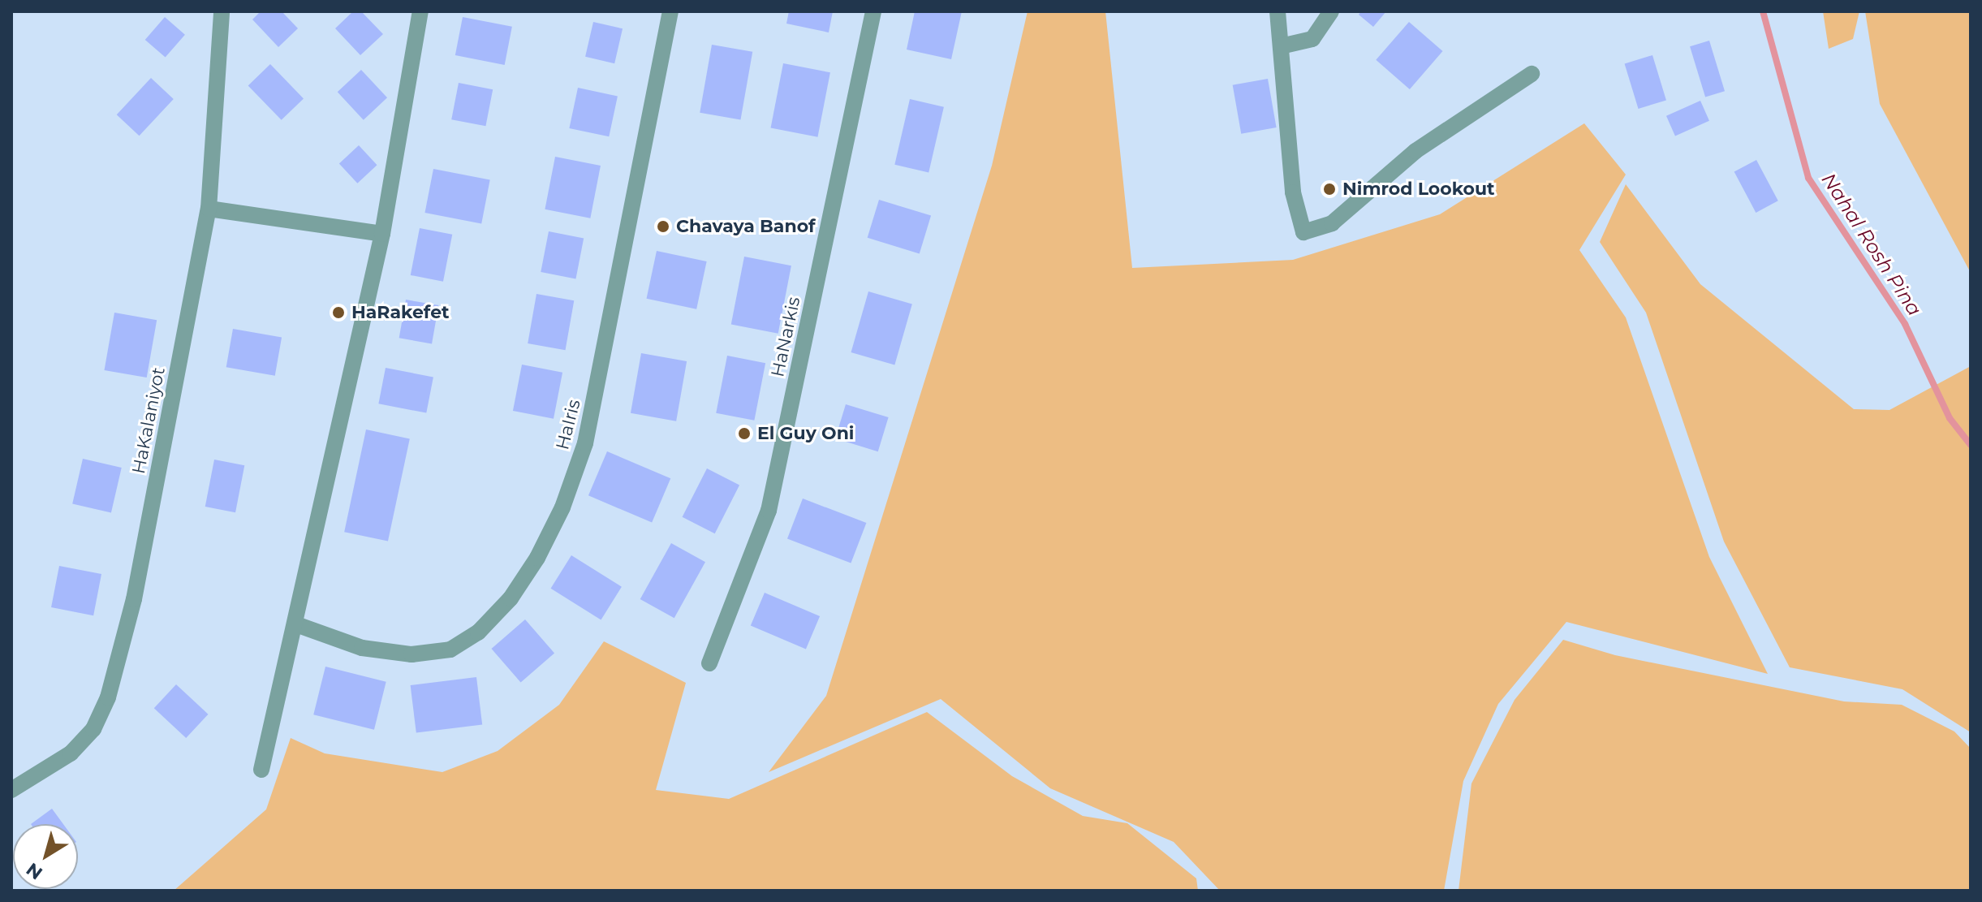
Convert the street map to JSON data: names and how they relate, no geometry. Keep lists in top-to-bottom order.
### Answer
{
  "streets": {
    "street": ["HaNarkis", "HaKalaniyot", "HaIris"]
  },
  "water": ["Nahal Rosh Pina"],
  "places": [
    "Nimrod Lookout",
    "Chavaya Banof",
    "HaRakefet",
    "El Guy Oni"
  ],
  "north": "bottom left"
}
